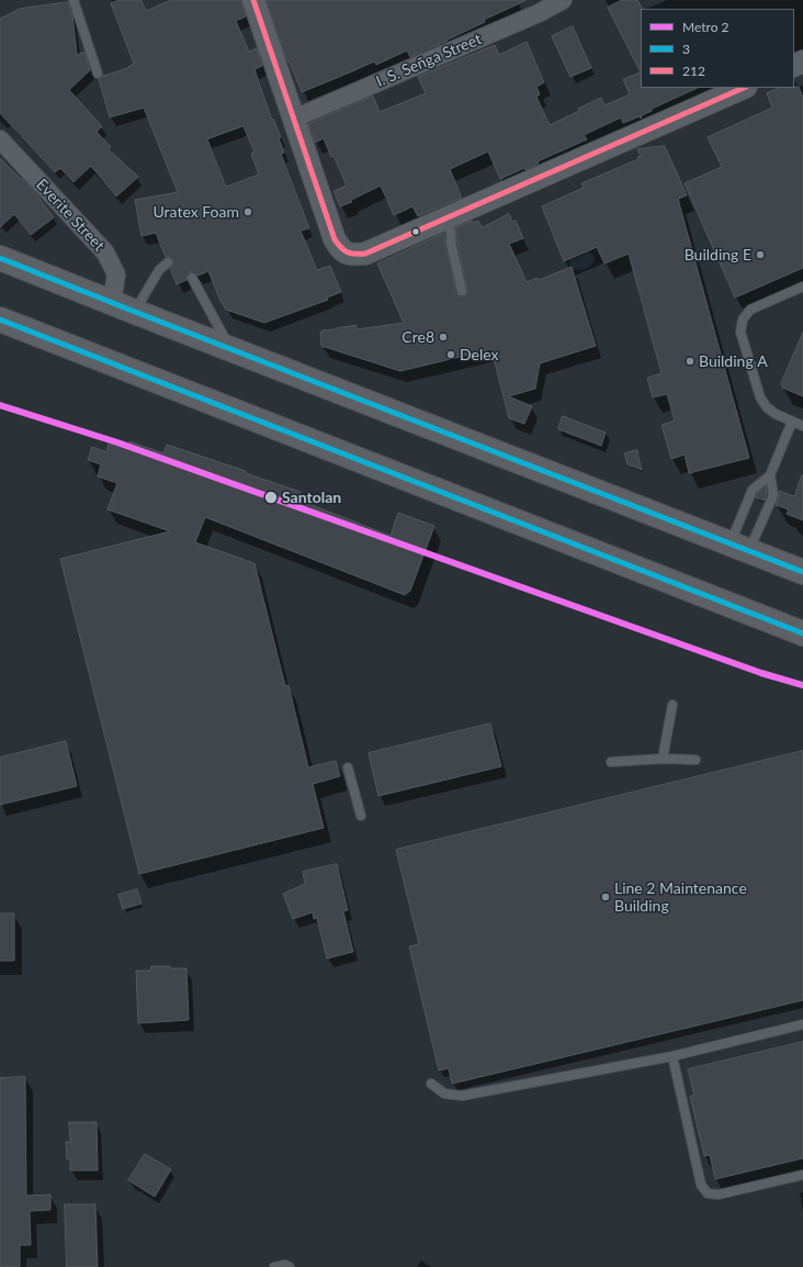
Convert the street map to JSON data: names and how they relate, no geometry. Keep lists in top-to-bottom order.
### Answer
{
  "streets": {
    "street": ["I. S. Señga Street", "Everite Street"]
  },
  "places": [
    "Uratex Foam",
    "Building E",
    "Cre8",
    "Delex",
    "Building A",
    "Santolan",
    "Line 2 Maintenance Building"
  ],
  "lines": ["transit line 212", "transit line 3", "metro line 2"],
  "legend": ["Metro 2", "3", "212"]
}
